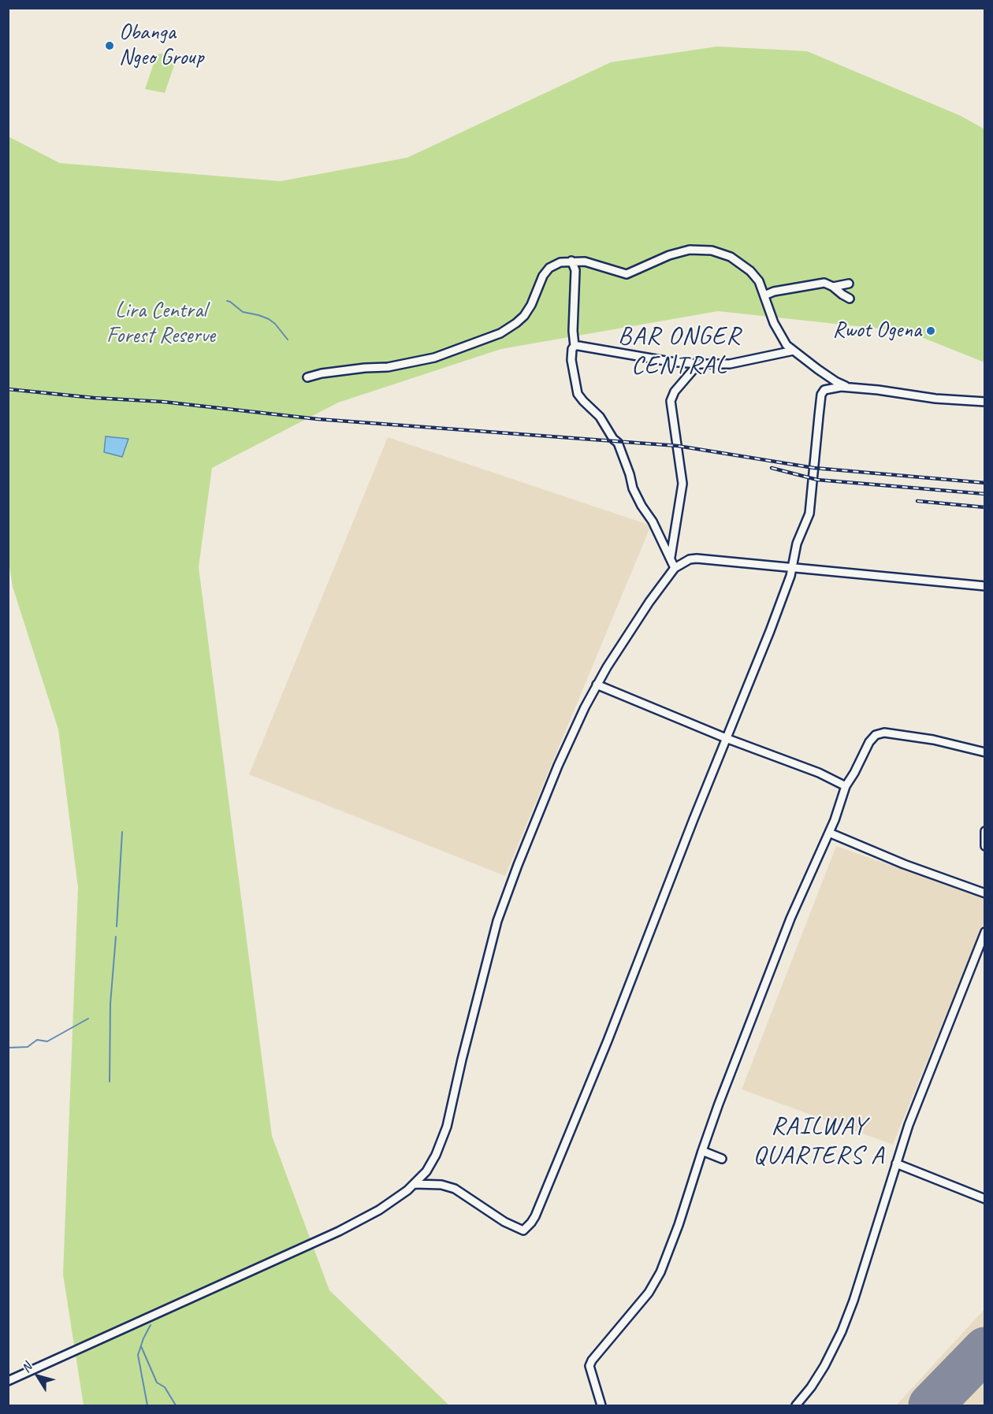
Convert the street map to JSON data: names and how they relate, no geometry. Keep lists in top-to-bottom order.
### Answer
{
  "districts": ["BAR ONGER CENTRAL", "RAILWAY QUARTERS A"],
  "parks": ["Lira Central Forest Reserve"],
  "places": ["Obanga Ngeo Group", "Rwot Ogena"],
  "north": "top left"
}
